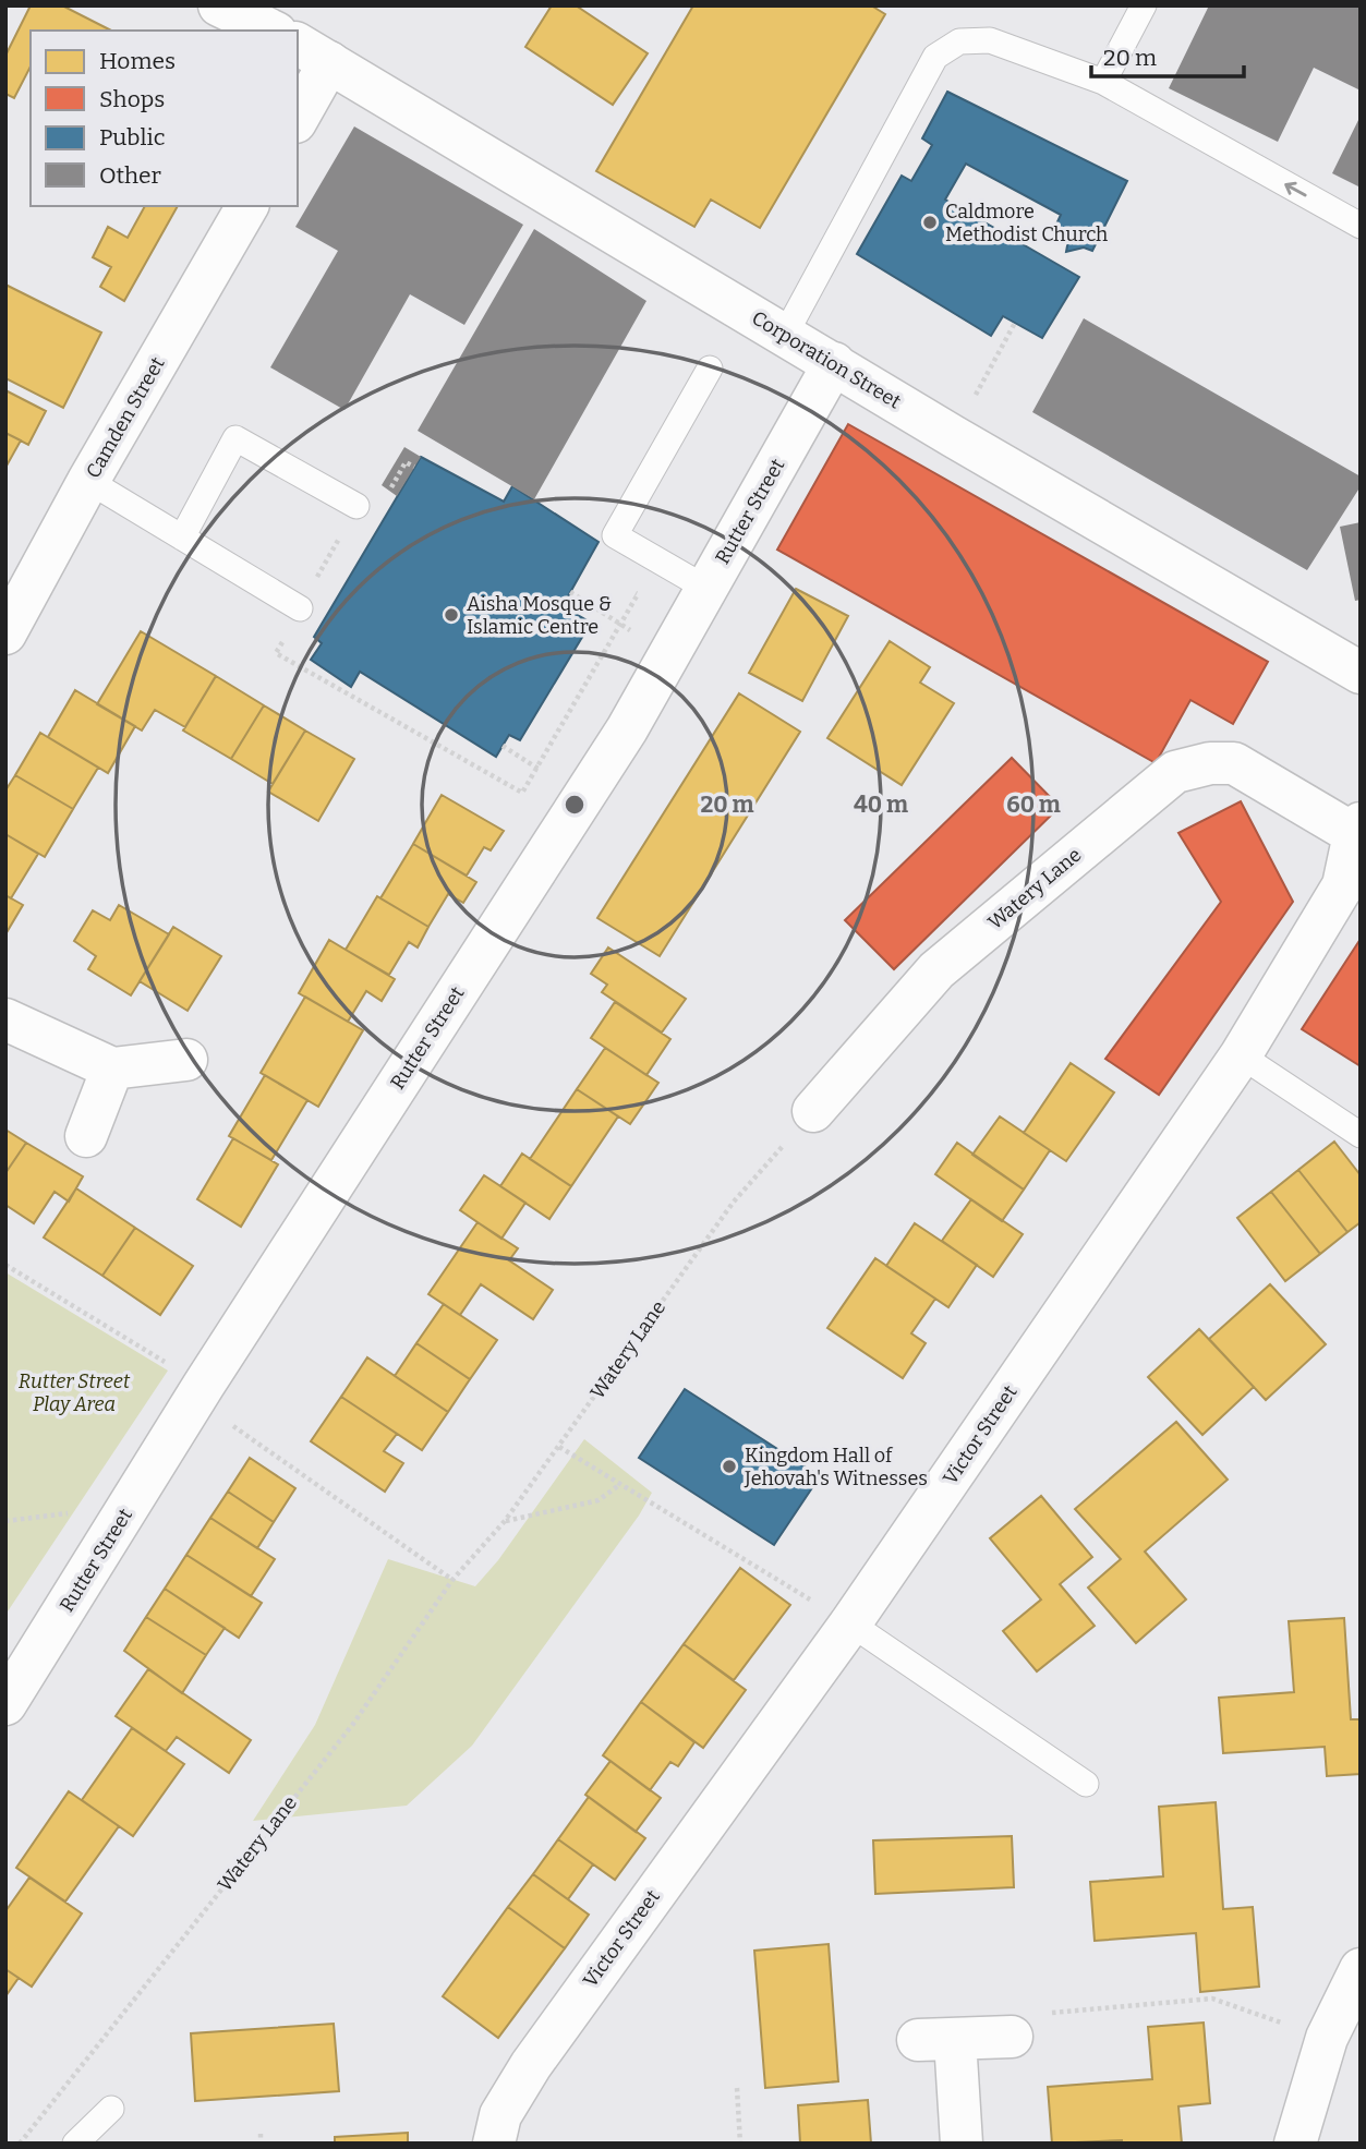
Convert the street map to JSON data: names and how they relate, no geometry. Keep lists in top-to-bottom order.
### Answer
{
  "streets": {
    "street": [
      "Corporation Street",
      "Camden Street",
      "Rutter Street",
      "Watery Lane",
      "Victor Street"
    ]
  },
  "crossings": [
    ["Corporation Street", "Rutter Street"],
    ["Watery Lane", "Victor Street"]
  ],
  "parks": ["Rutter Street Play Area"],
  "places": ["Caldmore Methodist Church", "Aisha Mosque & Islamic Centre", "Kingdom Hall of Jehovah's Witnesses"],
  "legend": [
    "Homes",
    "Shops",
    "Public",
    "Other"
  ],
  "scale_bar": "20 m",
  "rings": ["20 m", "40 m", "60 m"]
}
